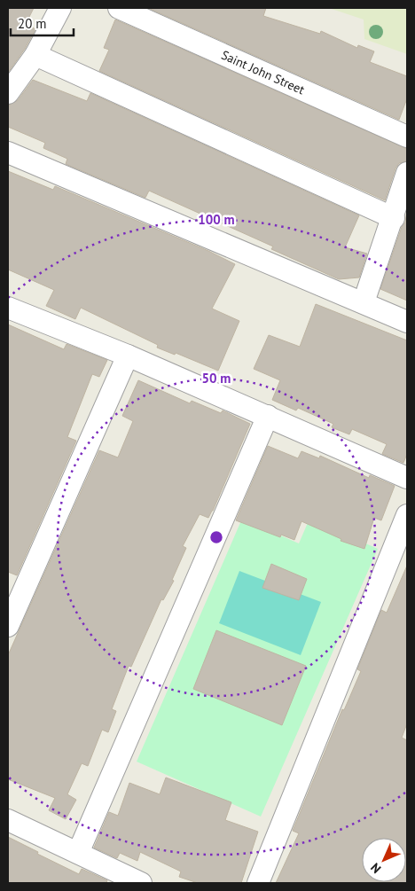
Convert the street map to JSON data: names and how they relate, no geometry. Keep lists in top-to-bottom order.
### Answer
{
  "streets": {
    "street": ["Saint John Street"]
  },
  "scale_bar": "20 m",
  "north": "bottom left",
  "rings": ["100 m", "50 m"]
}
